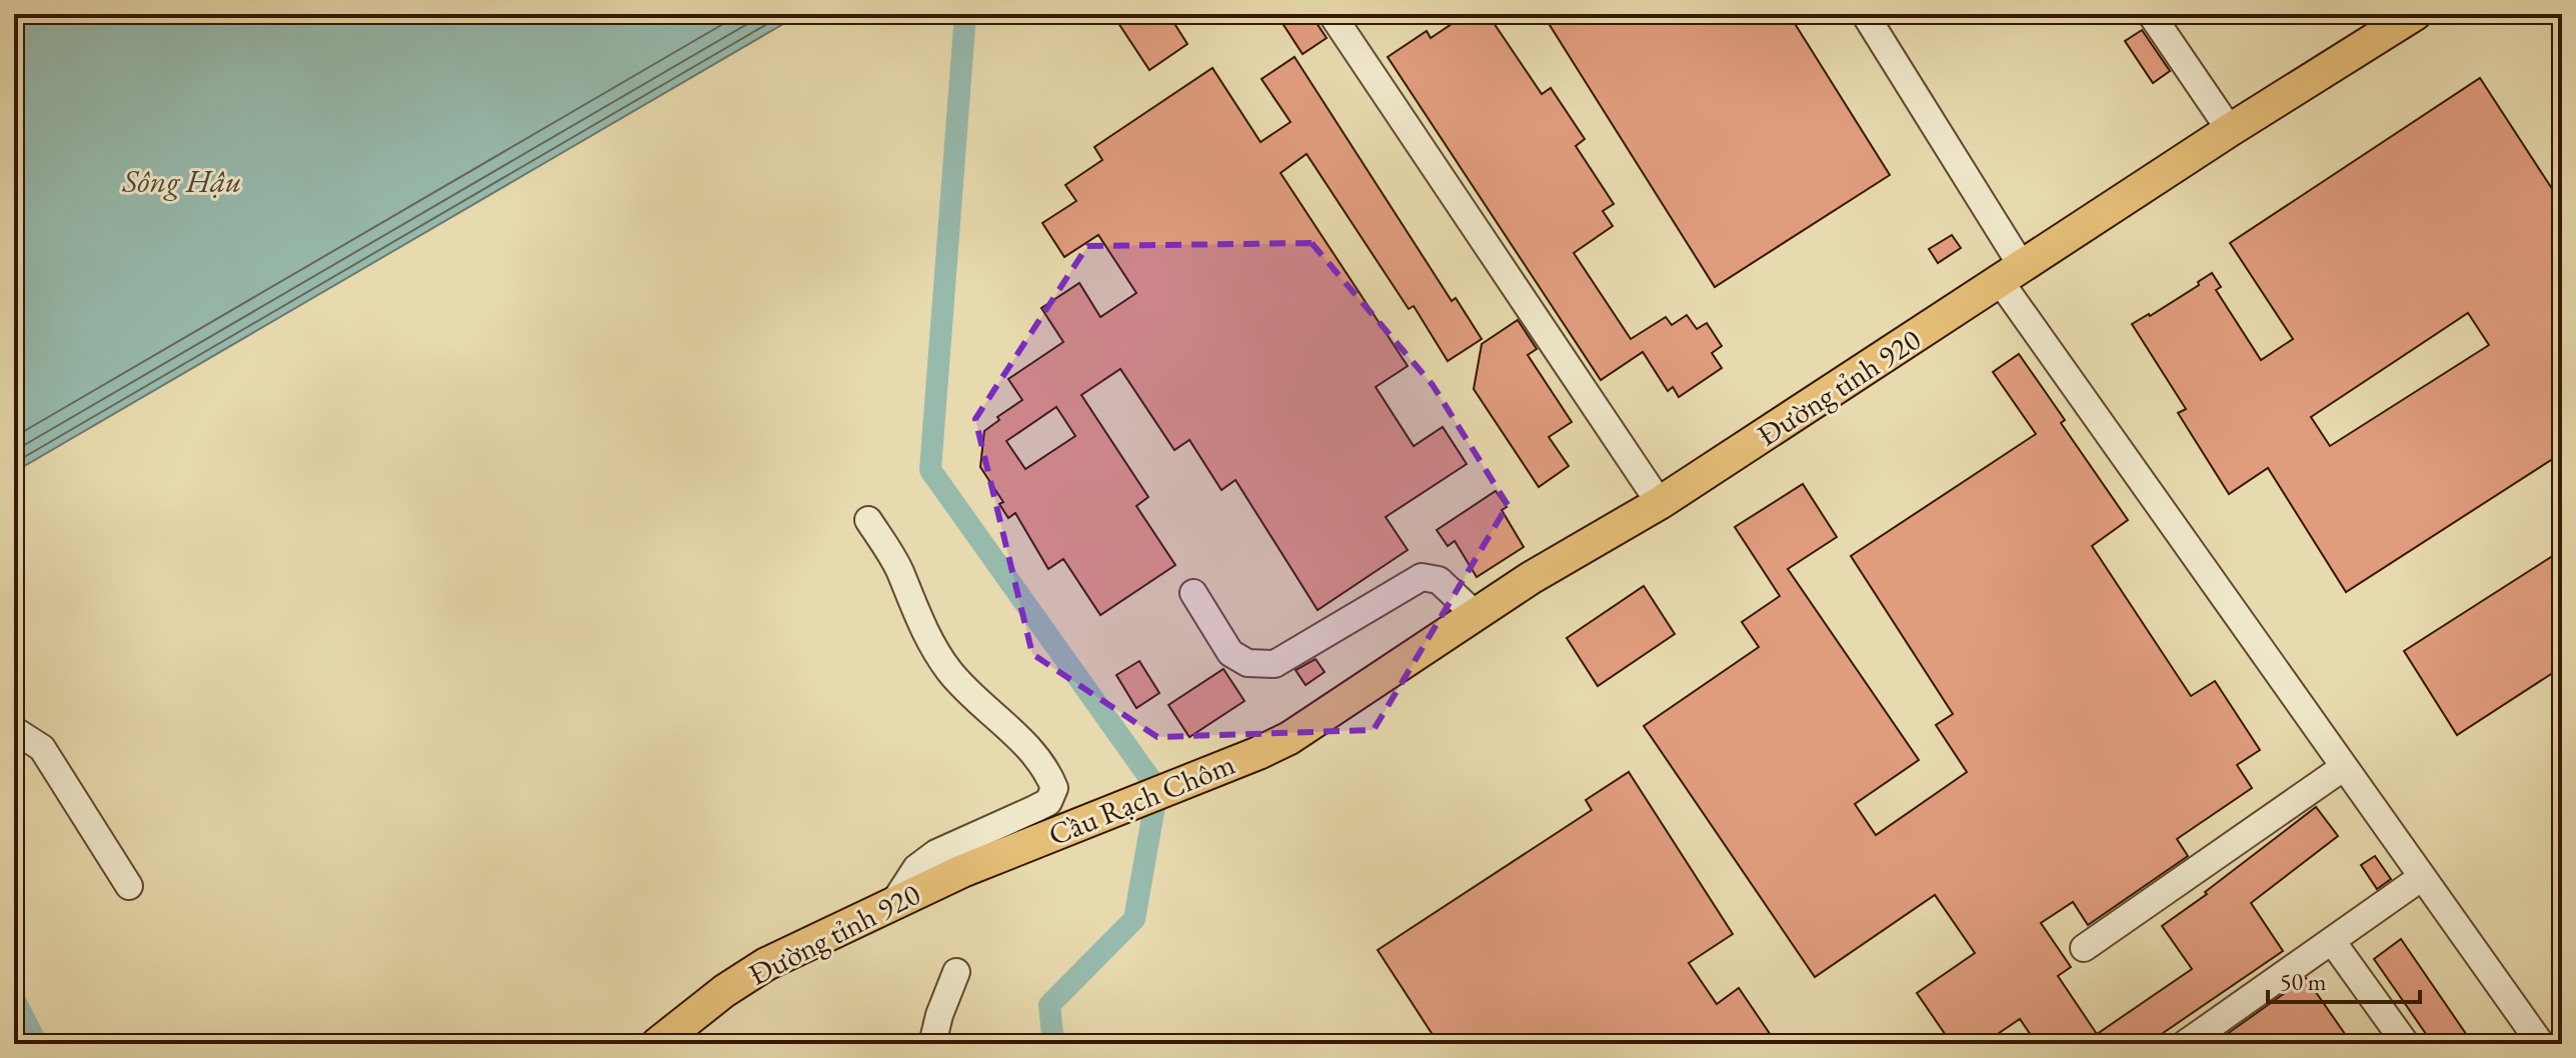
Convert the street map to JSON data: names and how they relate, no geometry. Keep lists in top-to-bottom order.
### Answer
{
  "streets": {
    "main road": ["Đường tỉnh 920", "Cầu Rạch Chôm"]
  },
  "crossings": [
    ["Đường tỉnh 920", "Cầu Rạch Chôm"]
  ],
  "water": ["Sông Hậu"],
  "scale_bar": "50 m"
}
